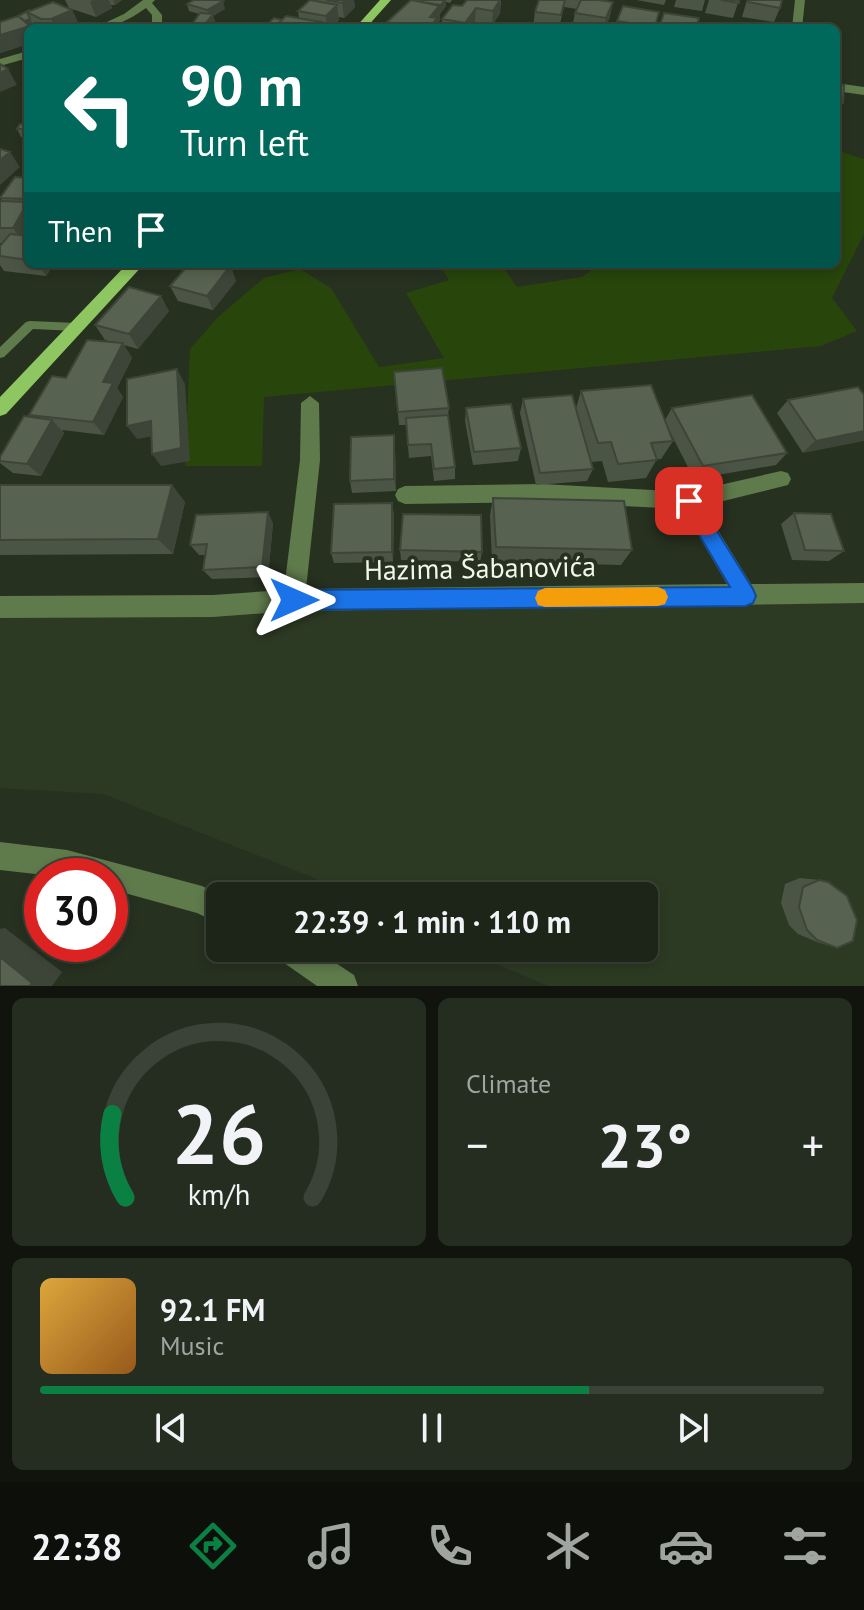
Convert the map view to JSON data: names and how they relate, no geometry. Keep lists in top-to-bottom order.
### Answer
{
  "streets": {
    "street": ["Hazima Šabanovića"]
  },
  "page": {
    "turn": ["90 m", "Turn left"],
    "then": "Then",
    "limit": "30",
    "trip": "22:39 · 1 min · 110 m",
    "tile": "Climate",
    "heat": ["−", "23°", "+"],
    "song": ["92.1 FM", "Music"],
    "tabs": "22:38",
    "gauge": ["26", "km/h"]
  }
}
